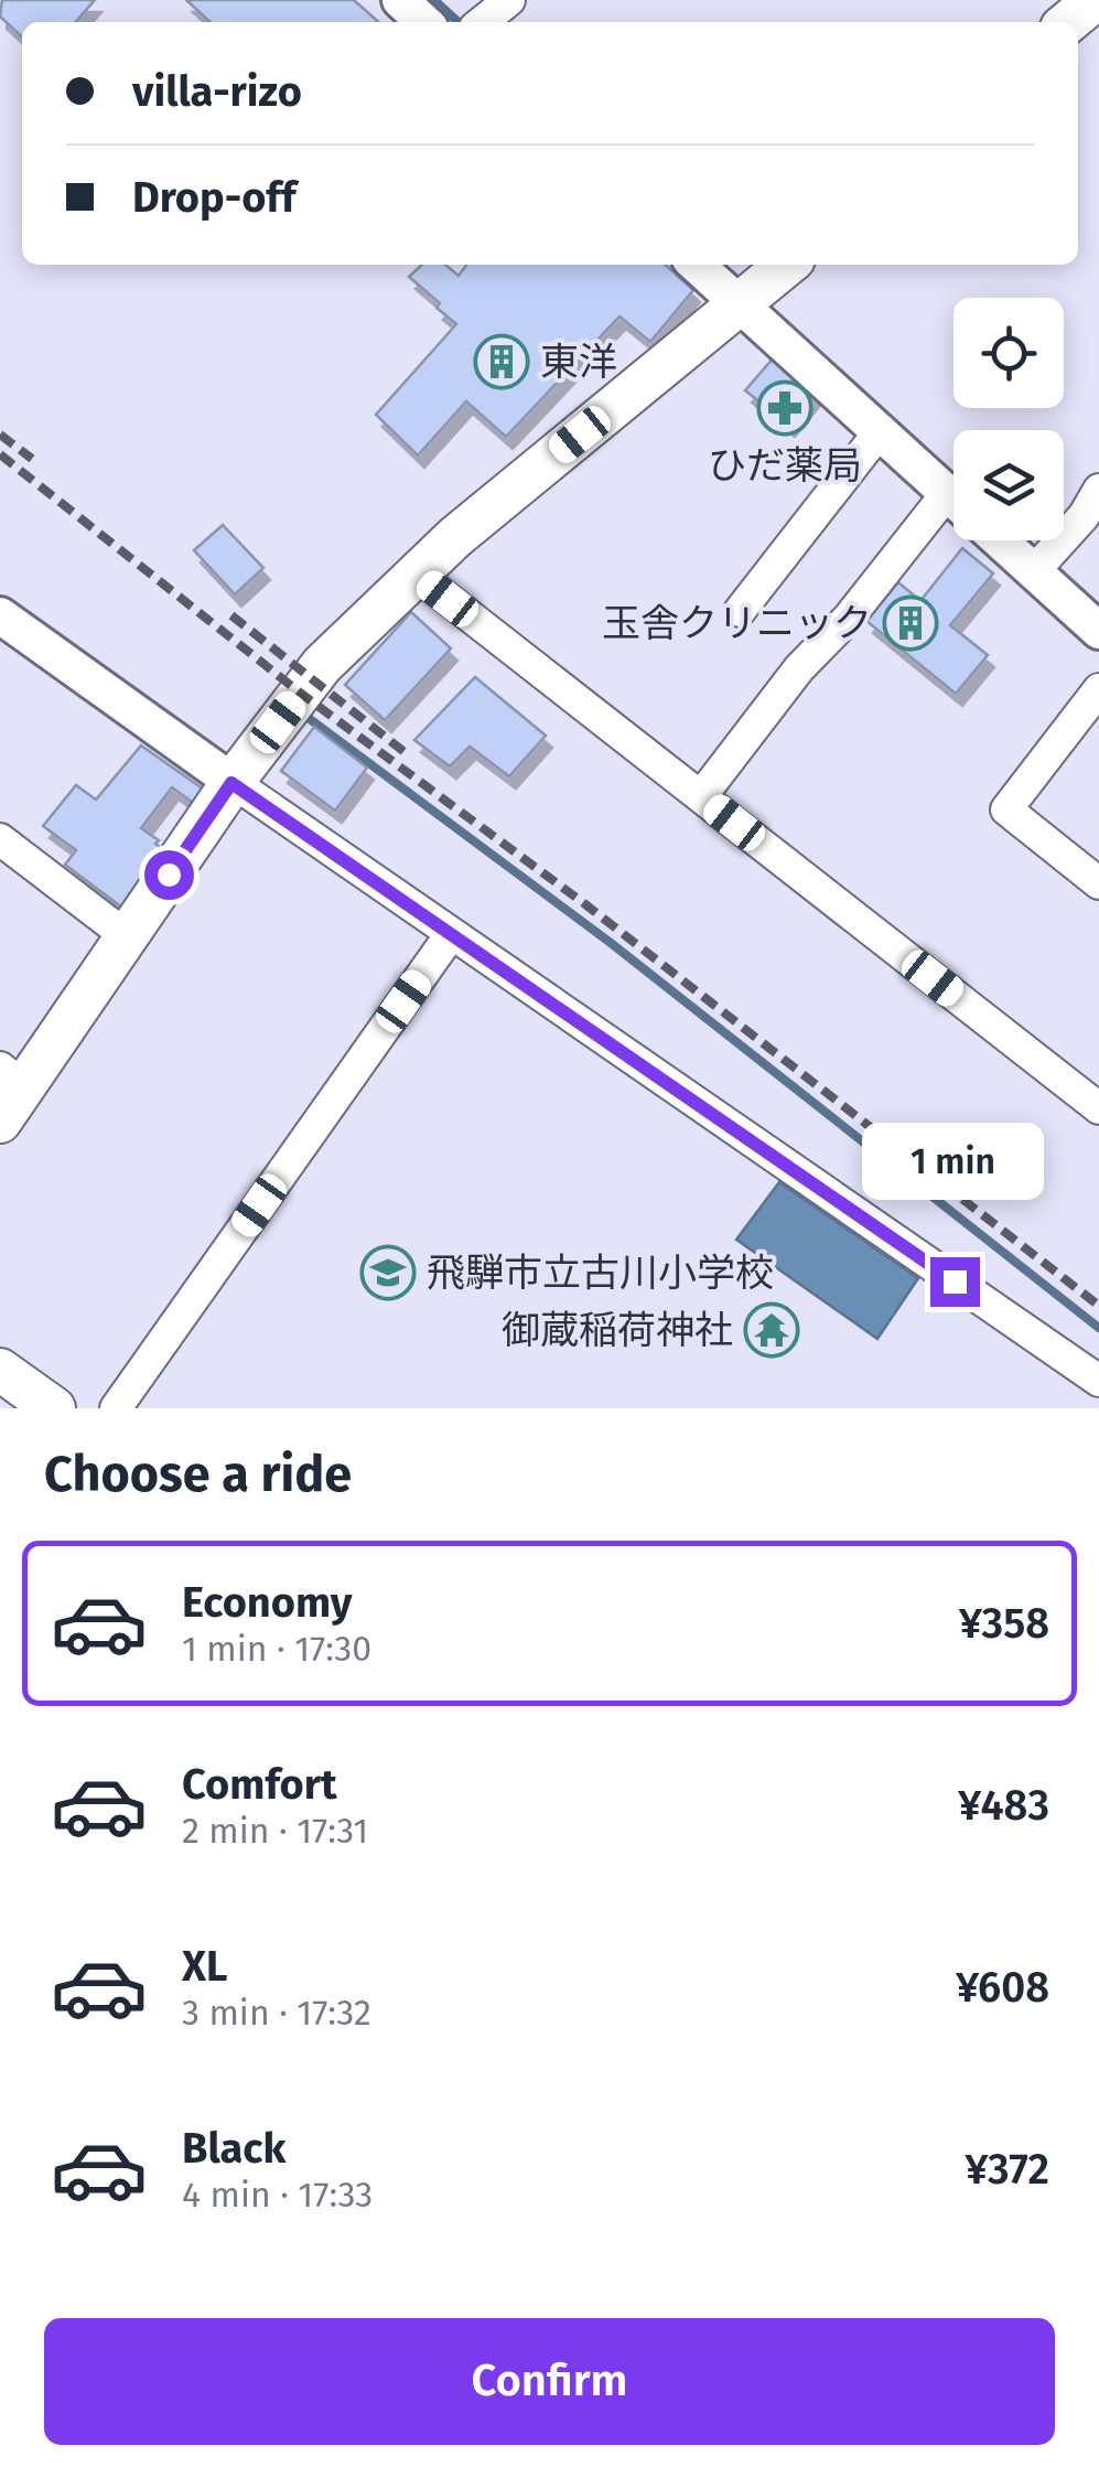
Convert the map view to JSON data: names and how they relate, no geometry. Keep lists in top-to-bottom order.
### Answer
{
  "places": {
    "building": ["東洋", "玉舎クリニック"],
    "pharmacy": ["ひだ薬局"],
    "school or university": ["飛騨市立古川小学校"],
    "temple": ["御蔵稲荷神社"]
  },
  "page": {
    "banner": ["villa-rizo", "Drop-off"],
    "bubble": "1 min",
    "heading": "Choose a ride",
    "list": [
      {
        "name": "Economy",
        "note": "1 min · 17:30",
        "value": "¥358"
      },
      {
        "name": "Comfort",
        "note": "2 min · 17:31",
        "value": "¥483"
      },
      {
        "name": "XL",
        "note": "3 min · 17:32",
        "value": "¥608"
      },
      {
        "name": "Black",
        "note": "4 min · 17:33",
        "value": "¥372"
      }
    ],
    "buttons": "Confirm"
  }
}
